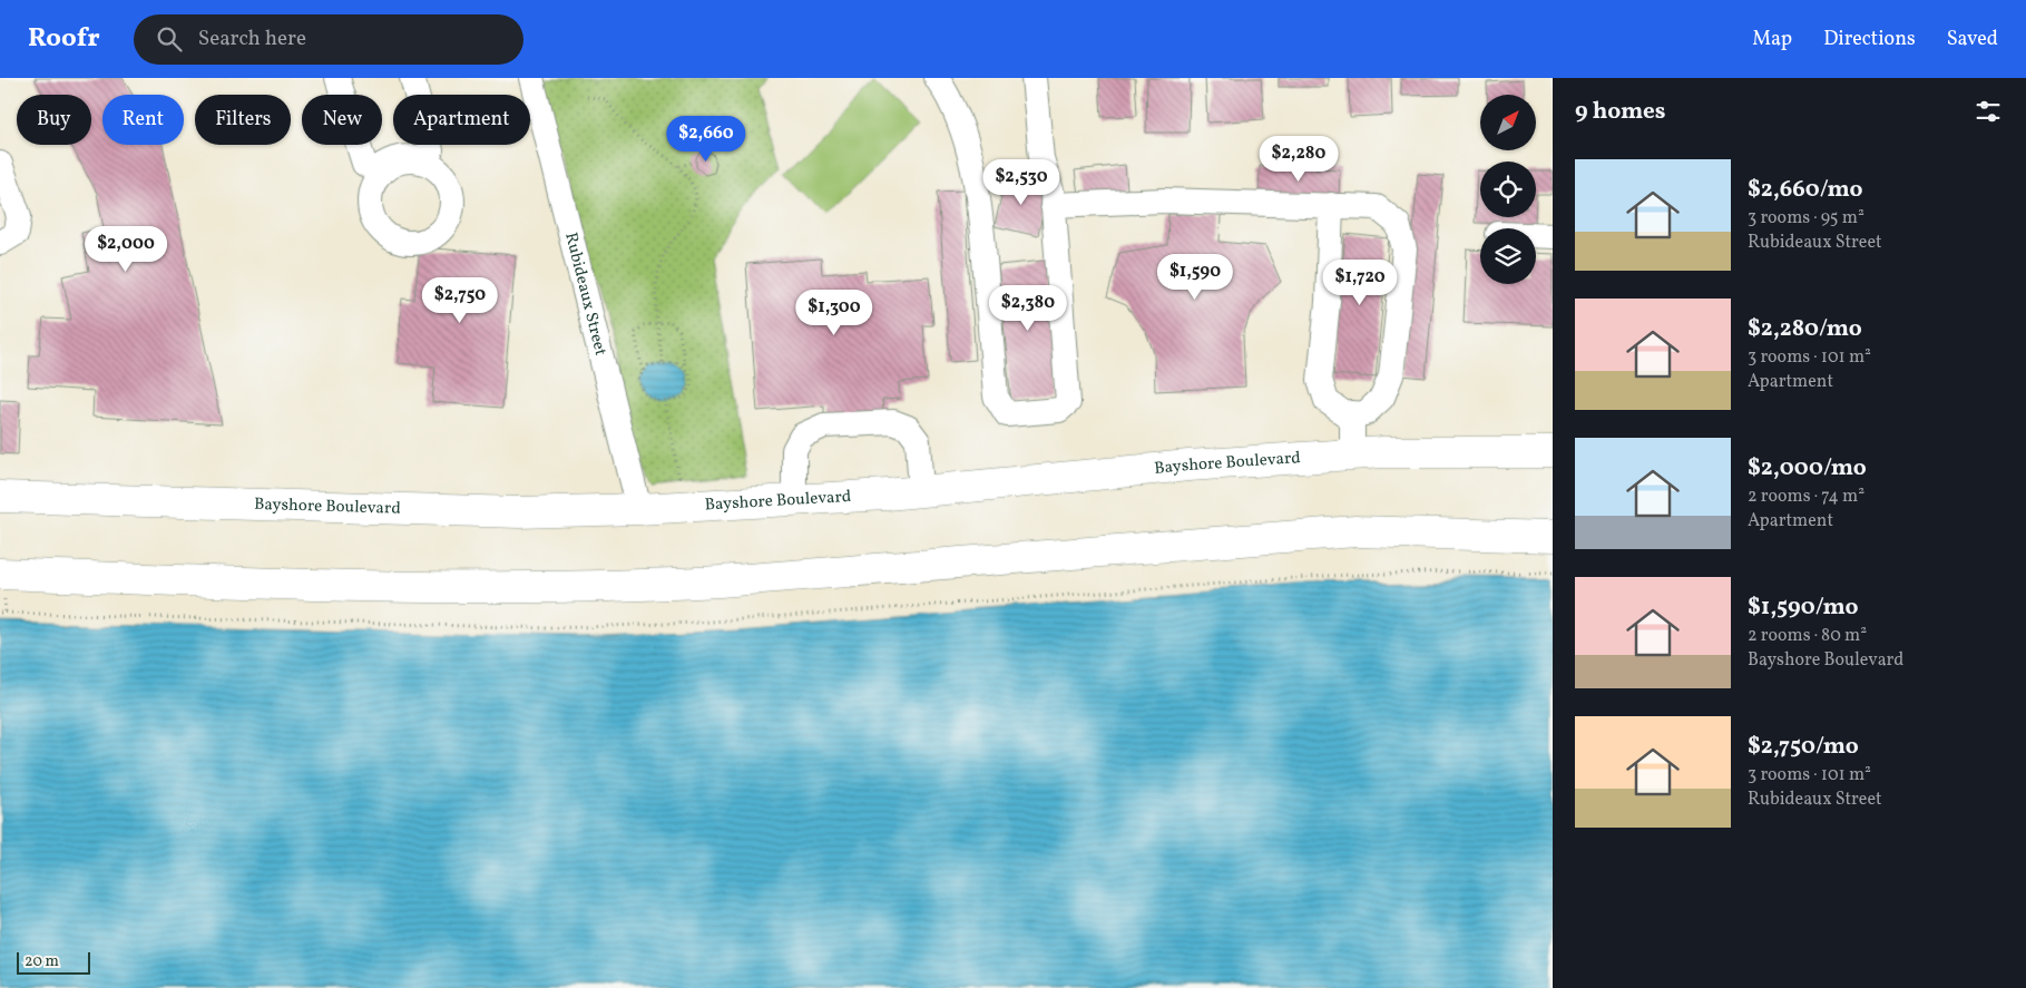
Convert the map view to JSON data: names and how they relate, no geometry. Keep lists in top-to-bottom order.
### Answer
{
  "streets": {
    "main road": ["Bayshore Boulevard"],
    "street": ["Rubideaux Street"]
  },
  "crossings": [
    ["Rubideaux Street", "Bayshore Boulevard"]
  ],
  "scale_bar": "20 m",
  "north": "top right",
  "page": {
    "header": "Roofr",
    "search": "Search here",
    "nav": ["Map", "Directions", "Saved"],
    "heading": "9 homes",
    "chip": [
      "Buy",
      "Rent",
      "Filters",
      "New",
      "Apartment"
    ],
    "price": [
      "$2,660",
      "$2,280",
      "$2,530",
      "$2,000",
      "$1,590",
      "$1,720",
      "$2,750",
      "$2,380",
      "$1,300"
    ],
    "list": [
      {
        "name": "$2,660/mo",
        "note": "3 rooms · 95 m² · Rubideaux Street"
      },
      {
        "name": "$2,280/mo",
        "note": "3 rooms · 101 m² · Apartment"
      },
      {
        "name": "$2,000/mo",
        "note": "2 rooms · 74 m² · Apartment"
      },
      {
        "name": "$1,590/mo",
        "note": "2 rooms · 80 m² · Bayshore Boulevard"
      },
      {
        "name": "$2,750/mo",
        "note": "3 rooms · 101 m² · Rubideaux Street"
      }
    ],
    "scale": "20 m"
  }
}
